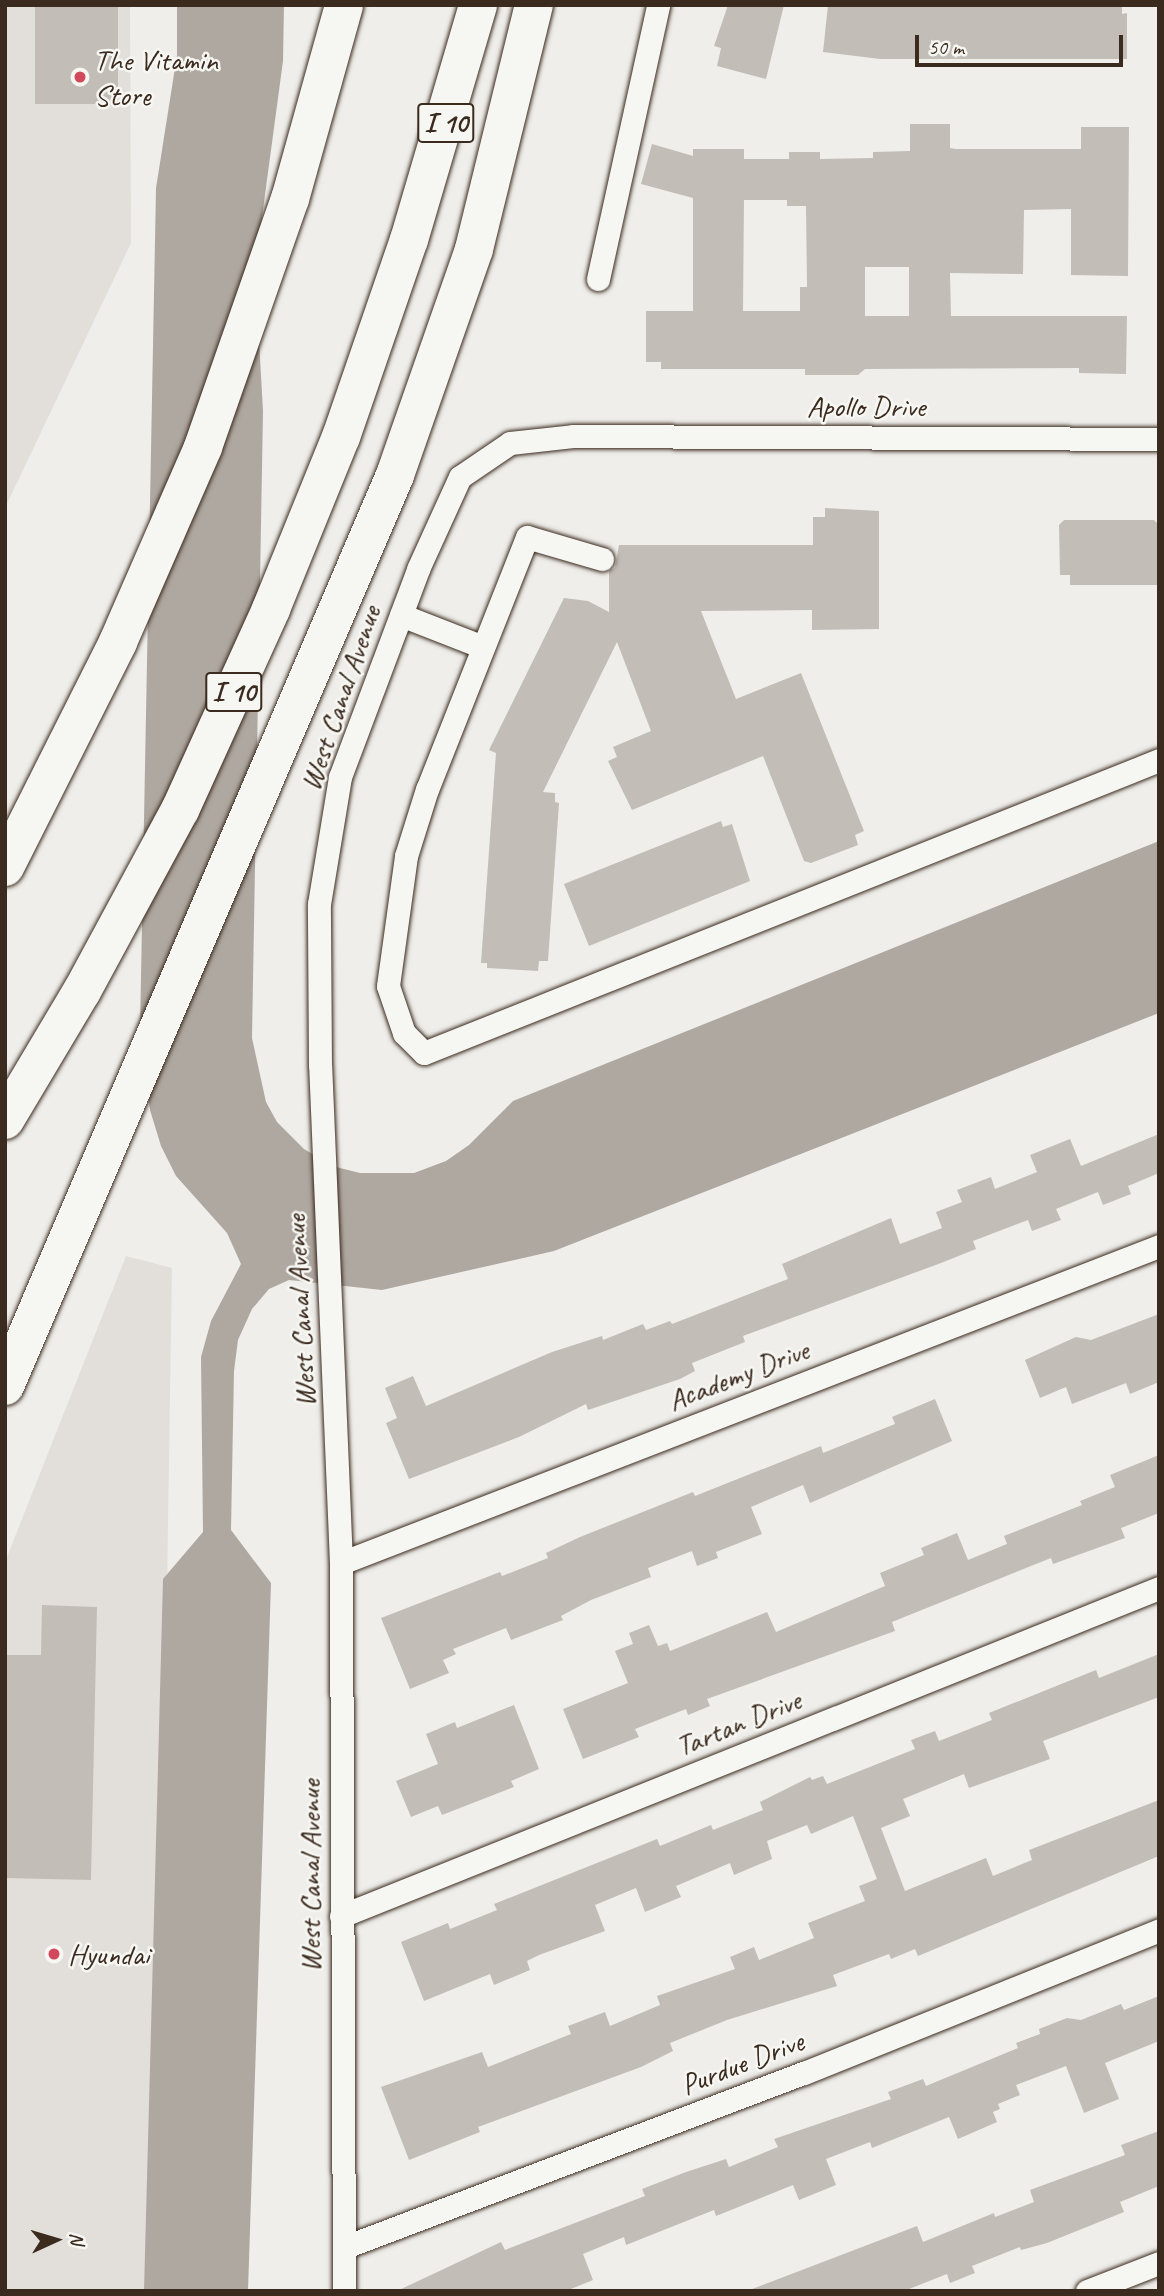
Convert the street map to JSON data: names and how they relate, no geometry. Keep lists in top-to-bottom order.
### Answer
{
  "streets": {
    "highway": ["I 10"],
    "street": [
      "Apollo Drive",
      "West Canal Avenue",
      "Academy Drive",
      "Tartan Drive",
      "Purdue Drive"
    ]
  },
  "crossings": [
    ["Apollo Drive", "West Canal Avenue"],
    ["West Canal Avenue", "Academy Drive"],
    ["West Canal Avenue", "Tartan Drive"],
    ["West Canal Avenue", "Purdue Drive"]
  ],
  "places": ["The Vitamin Store", "Hyundai"],
  "scale_bar": "50 m",
  "north": "right"
}
